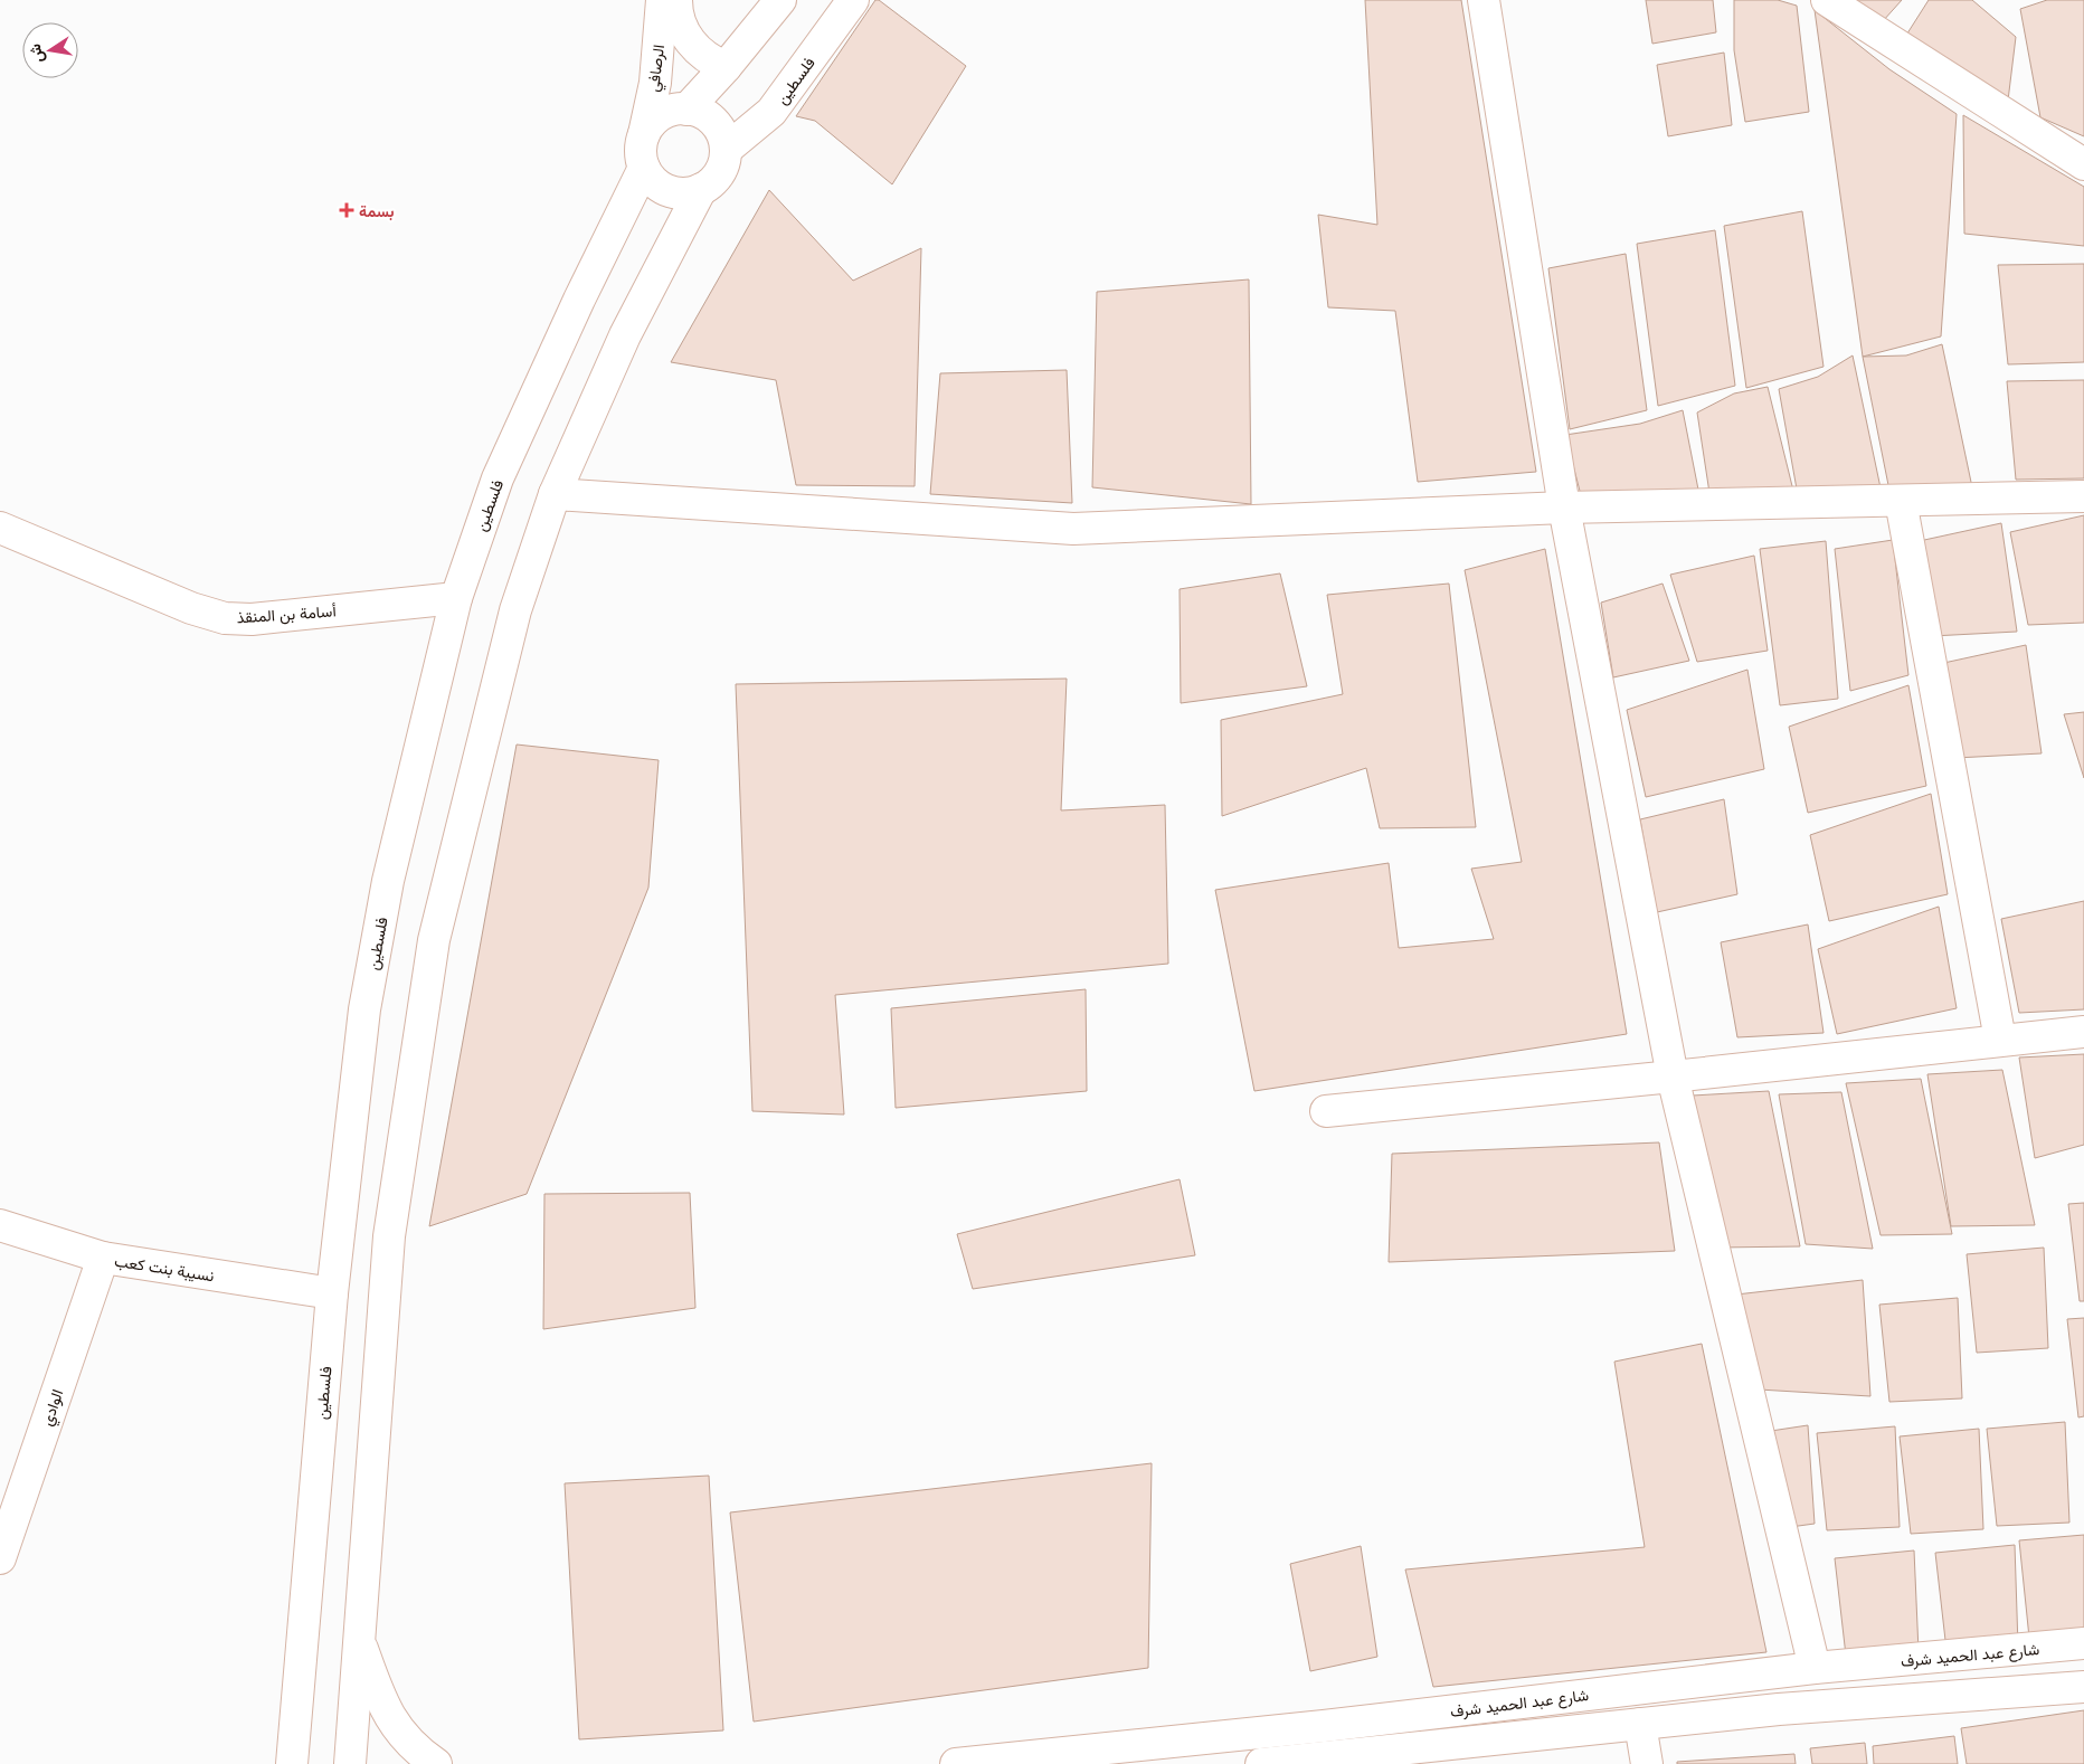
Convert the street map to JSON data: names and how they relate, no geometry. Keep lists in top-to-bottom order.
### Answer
{
  "streets": {
    "main road": [
      "الرصافي",
      "فلسطين",
      "أسامة بن المنقذ",
      "نسيبة بنت كعب",
      "الوادي",
      "شارع عبد الحميد شرف"
    ]
  },
  "crossings": [
    ["الرصافي", "فلسطين"],
    ["فلسطين", "أسامة بن المنقذ"],
    ["فلسطين", "نسيبة بنت كعب"],
    ["نسيبة بنت كعب", "الوادي"]
  ],
  "places": {
    "health": ["بسمة"]
  },
  "north": "left"
}
